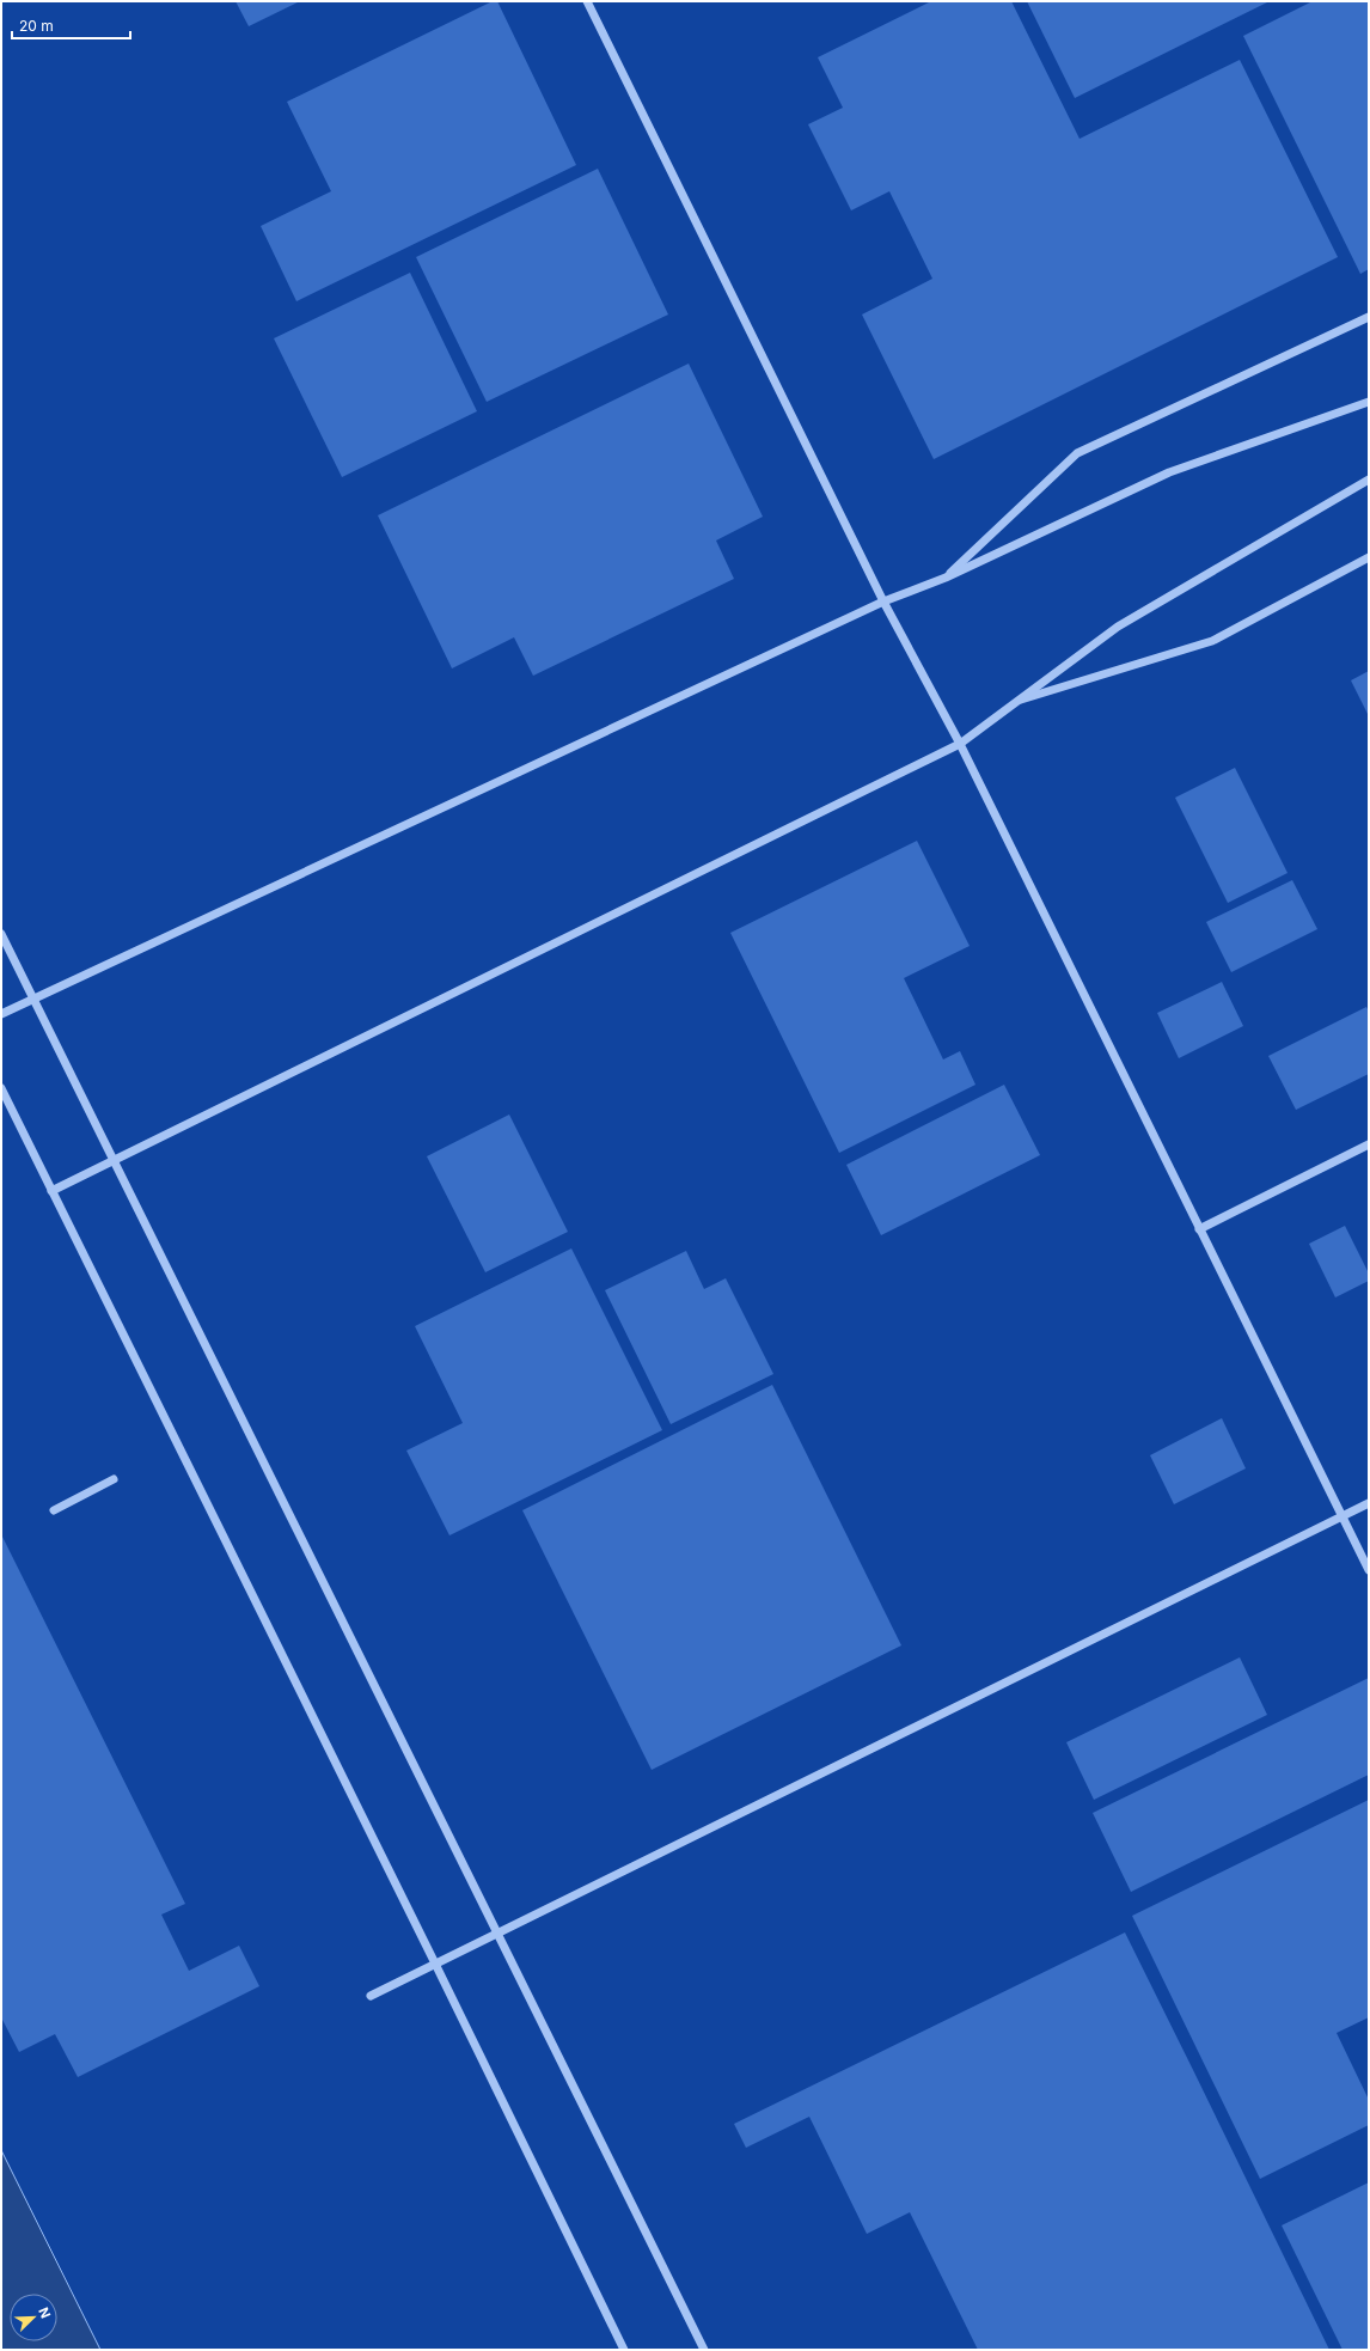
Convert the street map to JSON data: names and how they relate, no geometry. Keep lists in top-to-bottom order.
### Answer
{
  "scale_bar": "20 m",
  "north": "top right"
}
